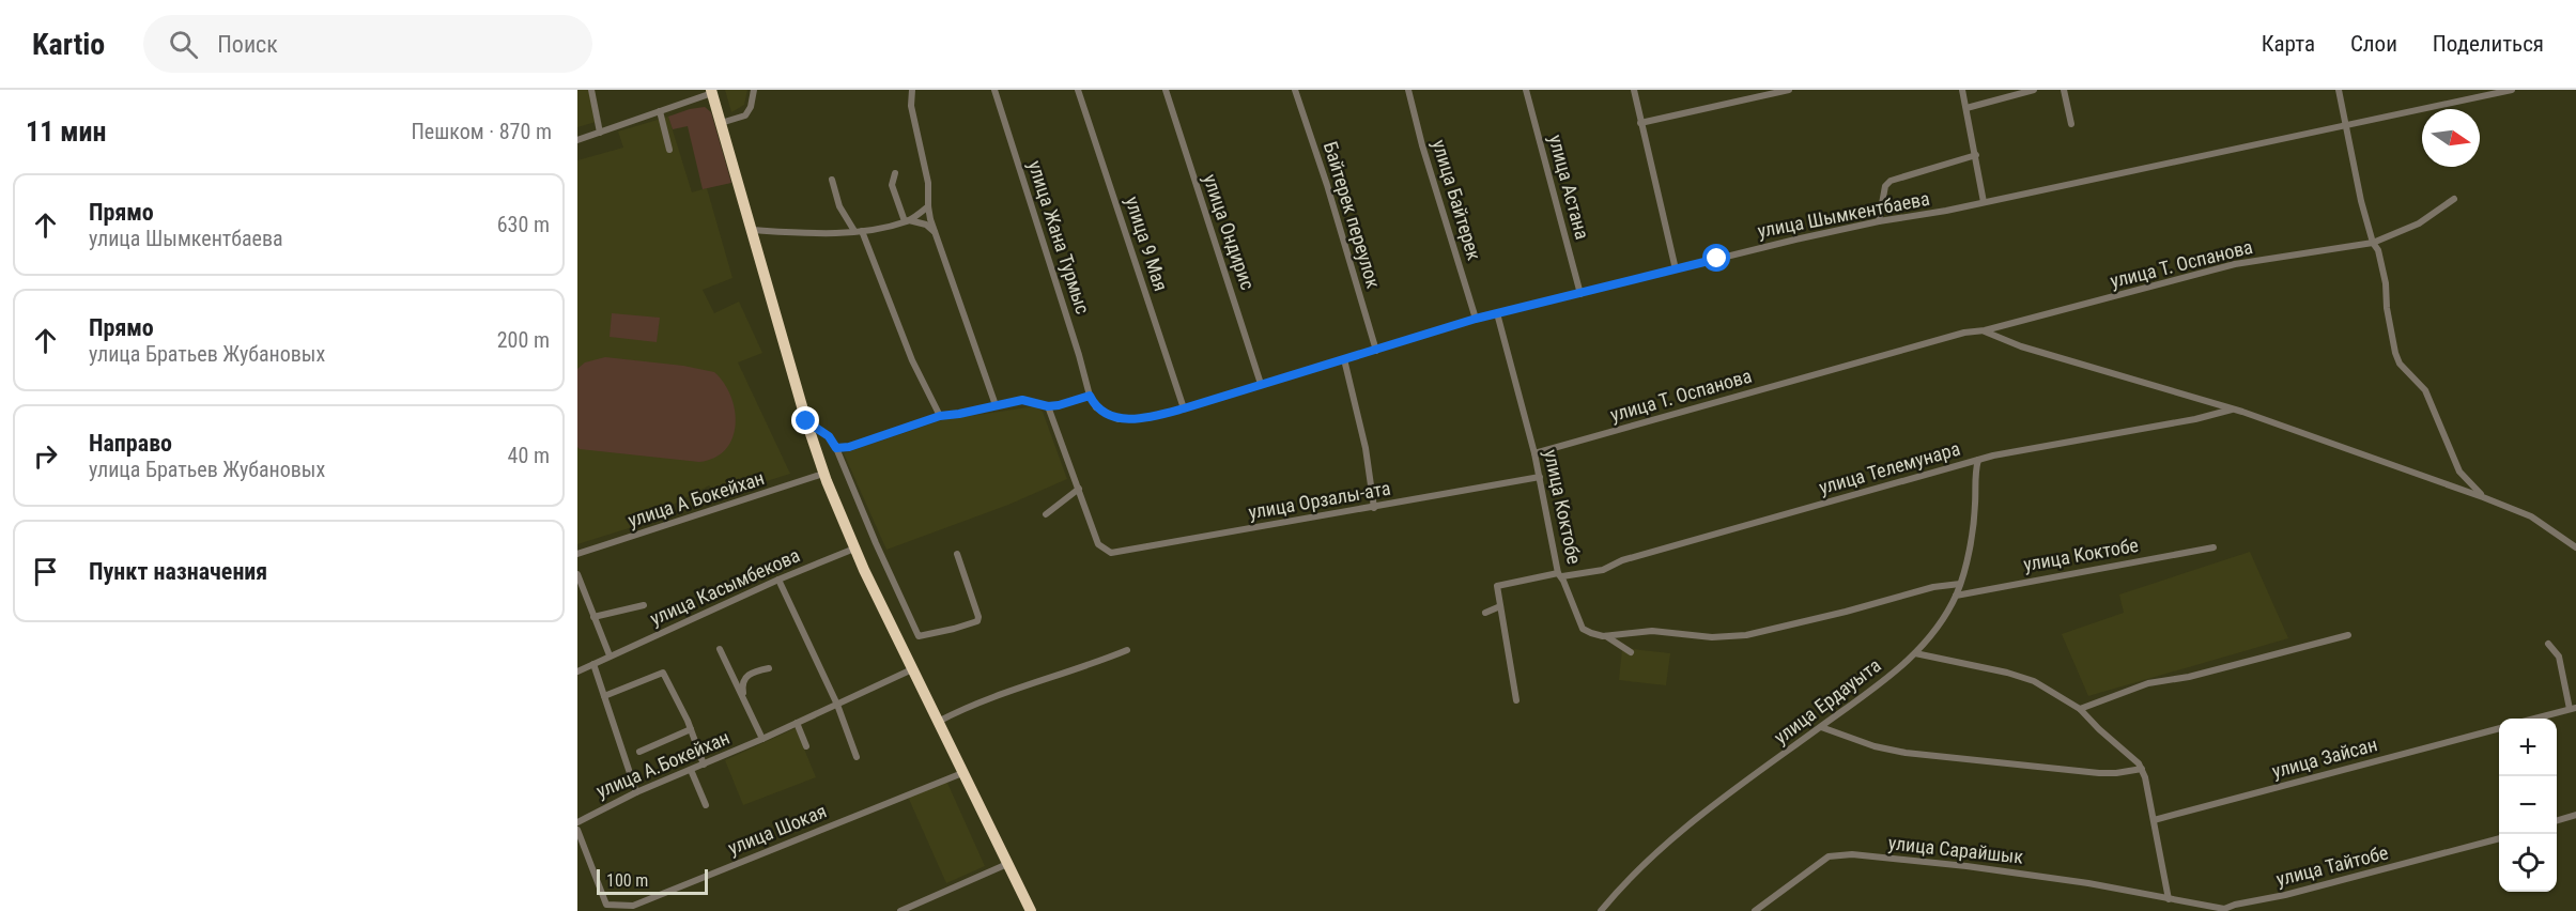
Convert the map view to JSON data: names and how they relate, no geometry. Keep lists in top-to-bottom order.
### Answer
{
  "streets": {
    "street": [
      "улица Астана",
      "улица Байтерек",
      "Байтерек переулок",
      "улица Шымкентбаева",
      "улица Ондирис",
      "улица Жана Турмыс",
      "улица 9 Мая",
      "улица Т. Оспанова",
      "улица Телемунара",
      "улица А Бокейхан",
      "улица Орзалы-ата",
      "улица Коктобе",
      "улица Касымбекова",
      "улица Ердауыта",
      "улица Зайсан",
      "улица А.Бокейхан",
      "улица Шокая",
      "улица Сарайшык",
      "улица Тайтобе"
    ]
  },
  "crossings": [
    ["улица Астана", "улица Шымкентбаева"],
    ["улица Байтерек", "улица Шымкентбаева"],
    ["Байтерек переулок", "улица Шымкентбаева"],
    ["улица Шымкентбаева", "улица Ондирис"],
    ["улица Шымкентбаева", "улица Жана Турмыс"],
    ["улица Шымкентбаева", "улица 9 Мая"],
    ["улица Шымкентбаева", "улица Коктобе"],
    ["улица Т. Оспанова", "улица Коктобе"],
    ["улица Телемунара", "улица Коктобе"],
    ["улица Телемунара", "улица Ердауыта"],
    ["улица Орзалы-ата", "улица Коктобе"],
    ["улица Коктобе", "улица Ердауыта"],
    ["улица Сарайшык", "улица Тайтобе"]
  ],
  "scale_bar": "100 m",
  "north": "right",
  "page": {
    "header": "Kartio",
    "search": "Поиск",
    "nav": ["Карта", "Слои", "Поделиться"],
    "heading": ["11 мин", "Пешком · 870 m"],
    "list": [
      ["Прямо", "улица Шымкентбаева", "630 m"],
      ["Прямо", "улица Братьев Жубановых", "200 m"],
      ["Направо", "улица Братьев Жубановых", "40 m"],
      "Пункт назначения"
    ],
    "map_buttons": ["+", "−"],
    "scale": "100 m"
  }
}
